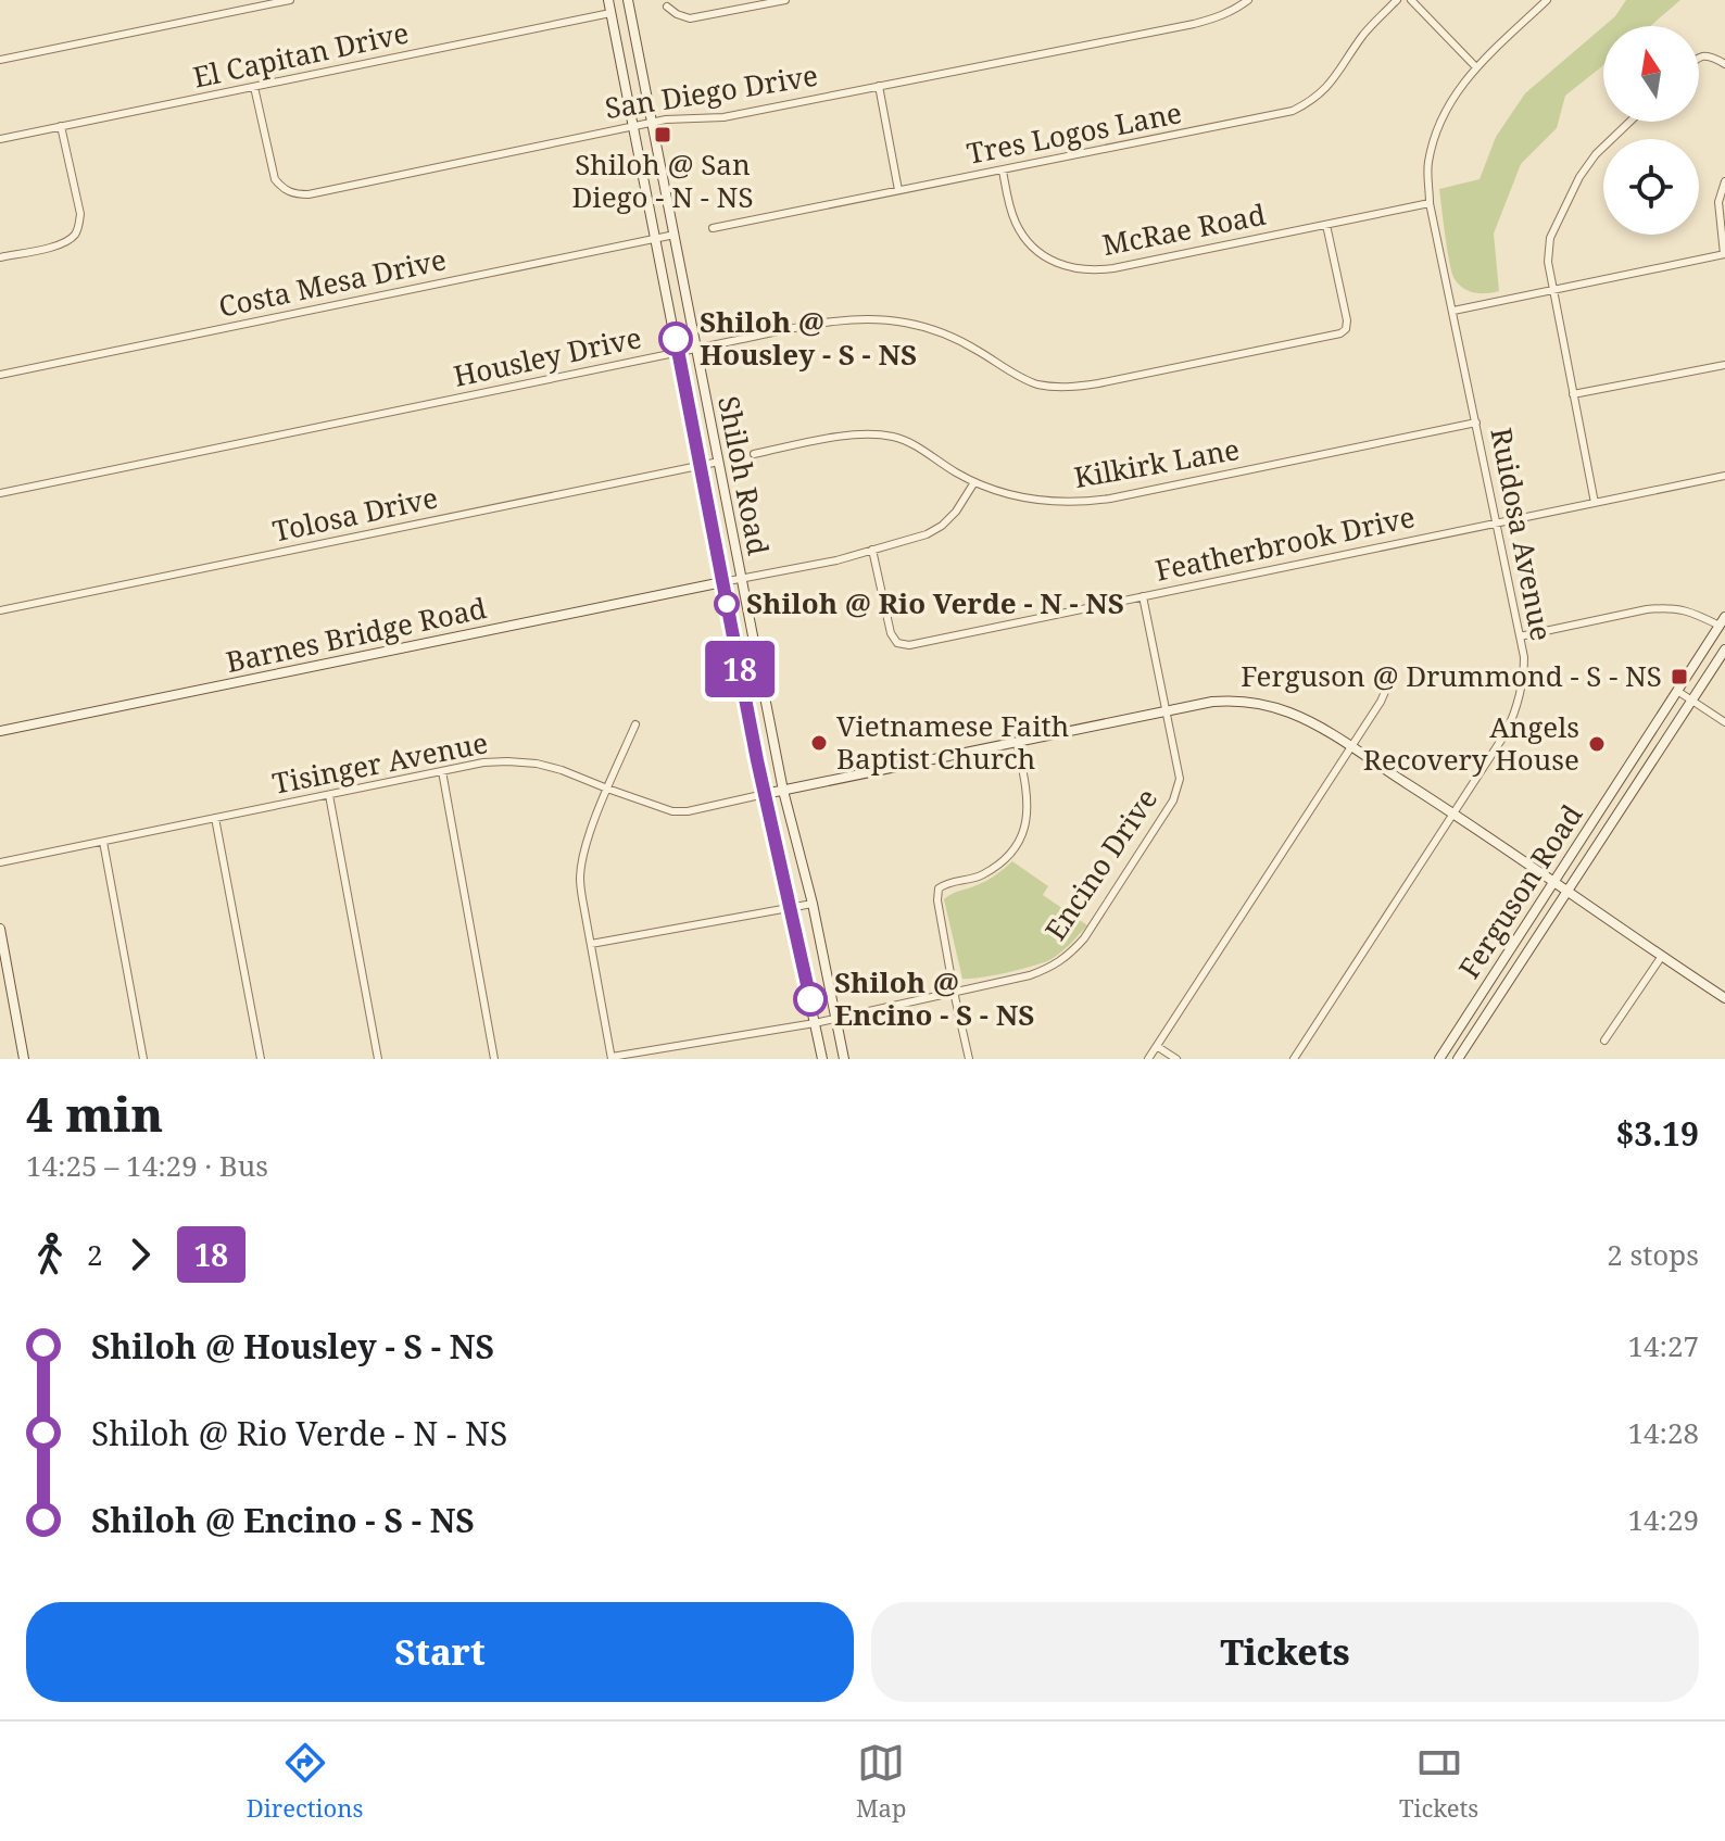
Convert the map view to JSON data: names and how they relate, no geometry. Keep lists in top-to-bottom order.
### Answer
{
  "streets": {
    "main road": ["Shiloh Road", "Barnes Bridge Road", "Ferguson Road"],
    "street": [
      "El Capitan Drive",
      "San Diego Drive",
      "Tres Logos Lane",
      "McRae Road",
      "Costa Mesa Drive",
      "Housley Drive",
      "Kilkirk Lane",
      "Tolosa Drive",
      "Ruidosa Avenue",
      "Featherbrook Drive",
      "Tisinger Avenue",
      "Encino Drive"
    ]
  },
  "crossings": [
    ["El Capitan Drive", "San Diego Drive"],
    ["El Capitan Drive", "Shiloh Road"],
    ["San Diego Drive", "Shiloh Road"],
    ["Tres Logos Lane", "McRae Road"],
    ["McRae Road", "Housley Drive"],
    ["McRae Road", "Ruidosa Avenue"],
    ["Costa Mesa Drive", "Shiloh Road"],
    ["Housley Drive", "Shiloh Road"],
    ["Kilkirk Lane", "Ruidosa Avenue"],
    ["Shiloh Road", "Tolosa Drive"],
    ["Shiloh Road", "Barnes Bridge Road"],
    ["Shiloh Road", "Tisinger Avenue"],
    ["Shiloh Road", "Encino Drive"],
    ["Ruidosa Avenue", "Featherbrook Drive"],
    ["Featherbrook Drive", "Encino Drive"]
  ],
  "places": {
    "transit": ["Shiloh @ San Diego - N - NS", "Ferguson @ Drummond - S - NS"],
    "other": [
      "Shiloh @ Housley - S - NS",
      "Shiloh @ Rio Verde - N - NS",
      "Vietnamese Faith Baptist Church",
      "Angels Recovery House",
      "Shiloh @ Encino - S - NS"
    ]
  },
  "lines": ["bus line 18"],
  "north": "top",
  "page": {
    "on_map": "18",
    "heading": ["4 min", "14:25 – 14:29 · Bus", "$3.19"],
    "legs": ["2", "18", "2 stops"],
    "list": [
      {
        "name": "Shiloh @ Housley - S - NS",
        "value": "14:27"
      },
      {
        "name": "Shiloh @ Rio Verde - N - NS",
        "value": "14:28"
      },
      {
        "name": "Shiloh @ Encino - S - NS",
        "value": "14:29"
      }
    ],
    "buttons": ["Start", "Tickets"],
    "tabs": ["Directions", "Map", "Tickets"]
  }
}
